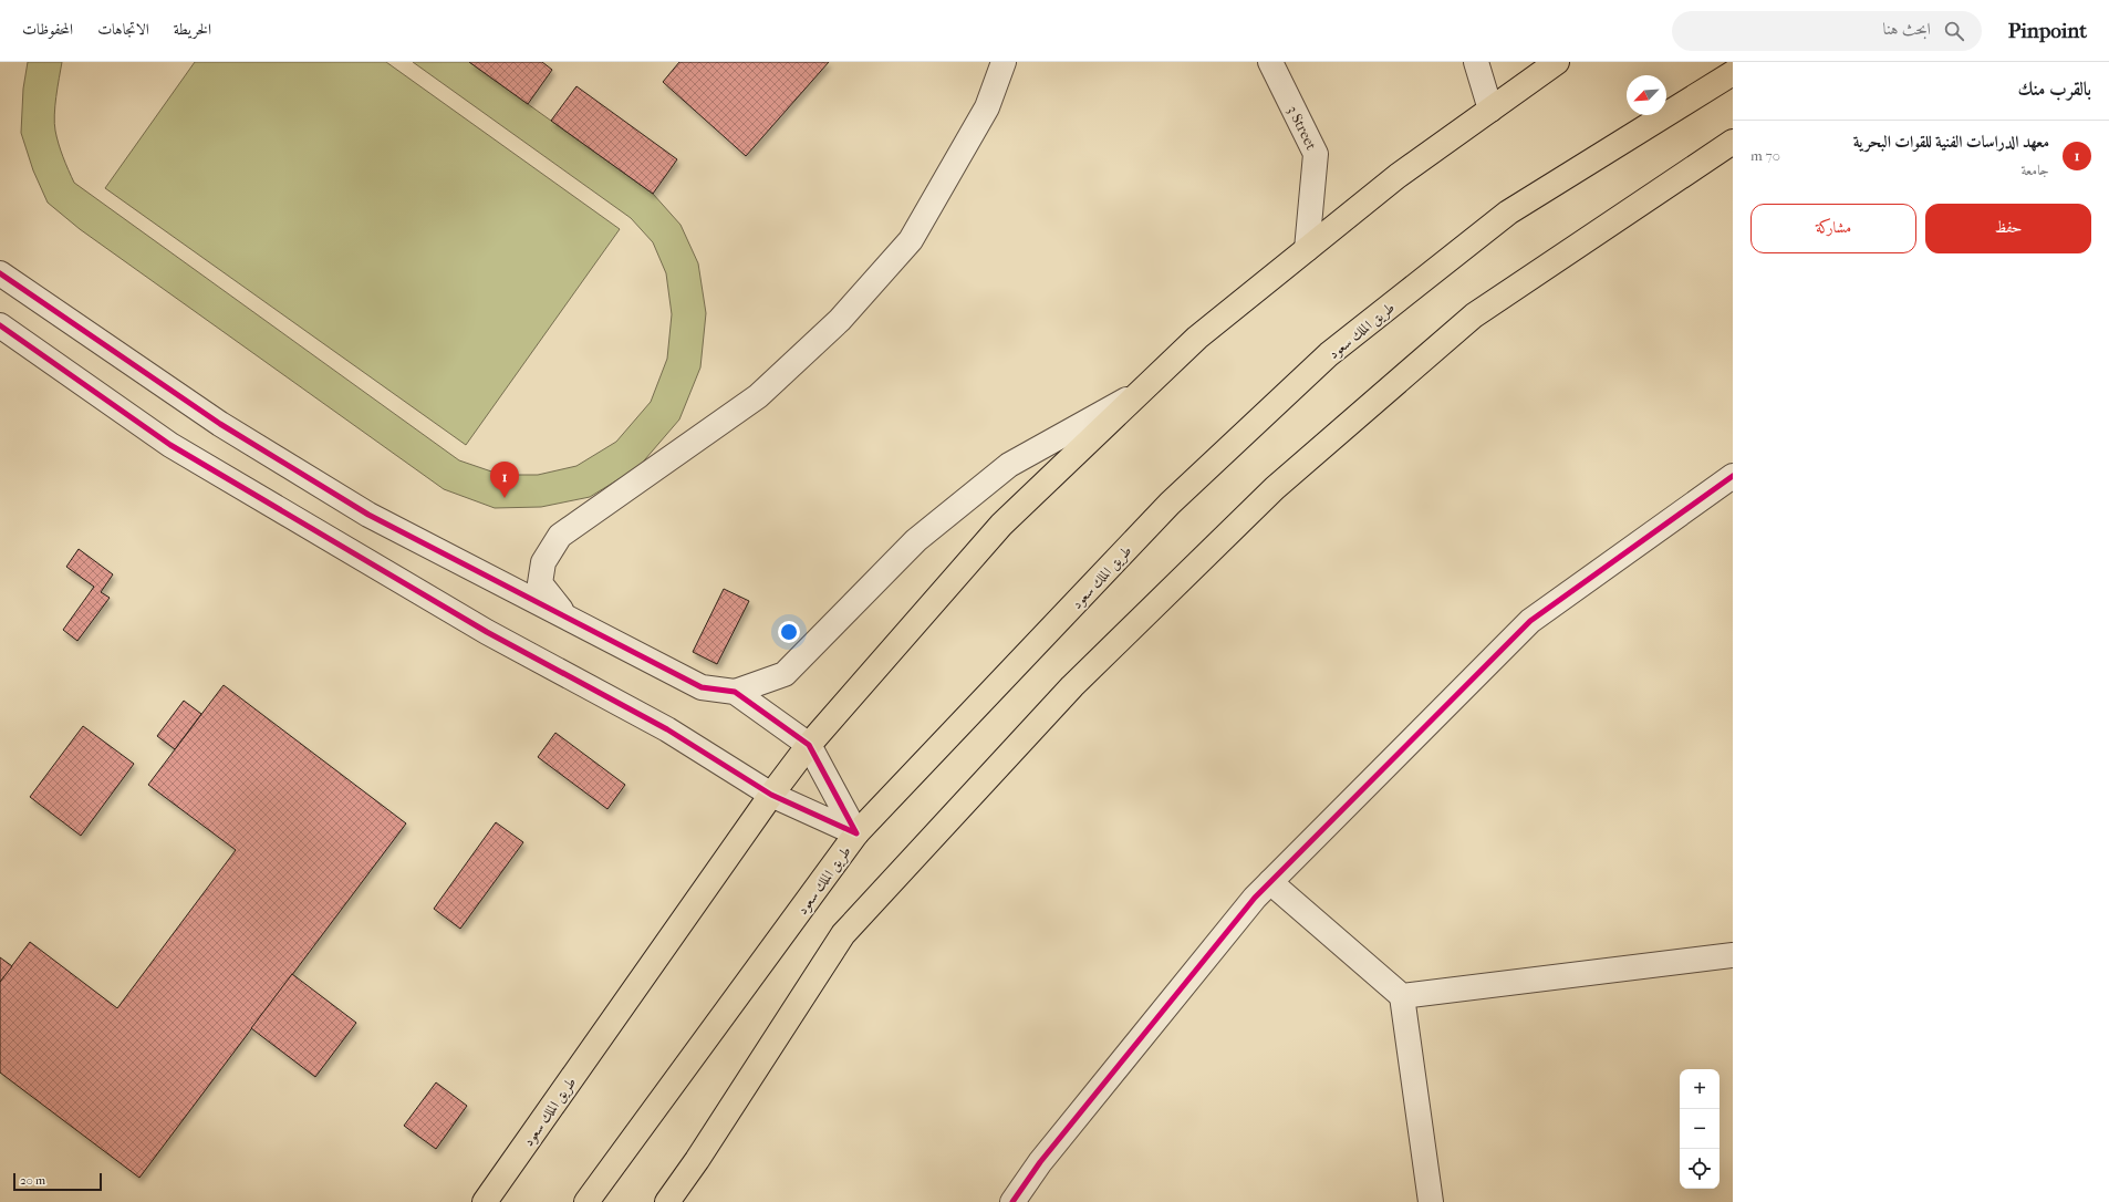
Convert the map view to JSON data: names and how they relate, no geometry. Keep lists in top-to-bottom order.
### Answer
{
  "streets": {
    "main road": ["طريق الملك سعود"],
    "street": ["3 Street"]
  },
  "crossings": [
    ["3 Street", "طريق الملك سعود"]
  ],
  "scale_bar": "20 m",
  "north": "bottom left",
  "page": {
    "header": "Pinpoint",
    "search": "ابحث هنا",
    "nav": ["الخريطة", "الاتجاهات", "المحفوظات"],
    "heading": "بالقرب منك",
    "list": [
      {
        "mark": "1",
        "name": "معهد الدراسات الفنية للقوات البحرية",
        "note": "جامعة",
        "value": "70 m"
      }
    ],
    "buttons": ["حفظ", "مشاركة"],
    "pins": "1",
    "map_buttons": ["+", "−"],
    "scale": "20 m"
  }
}
